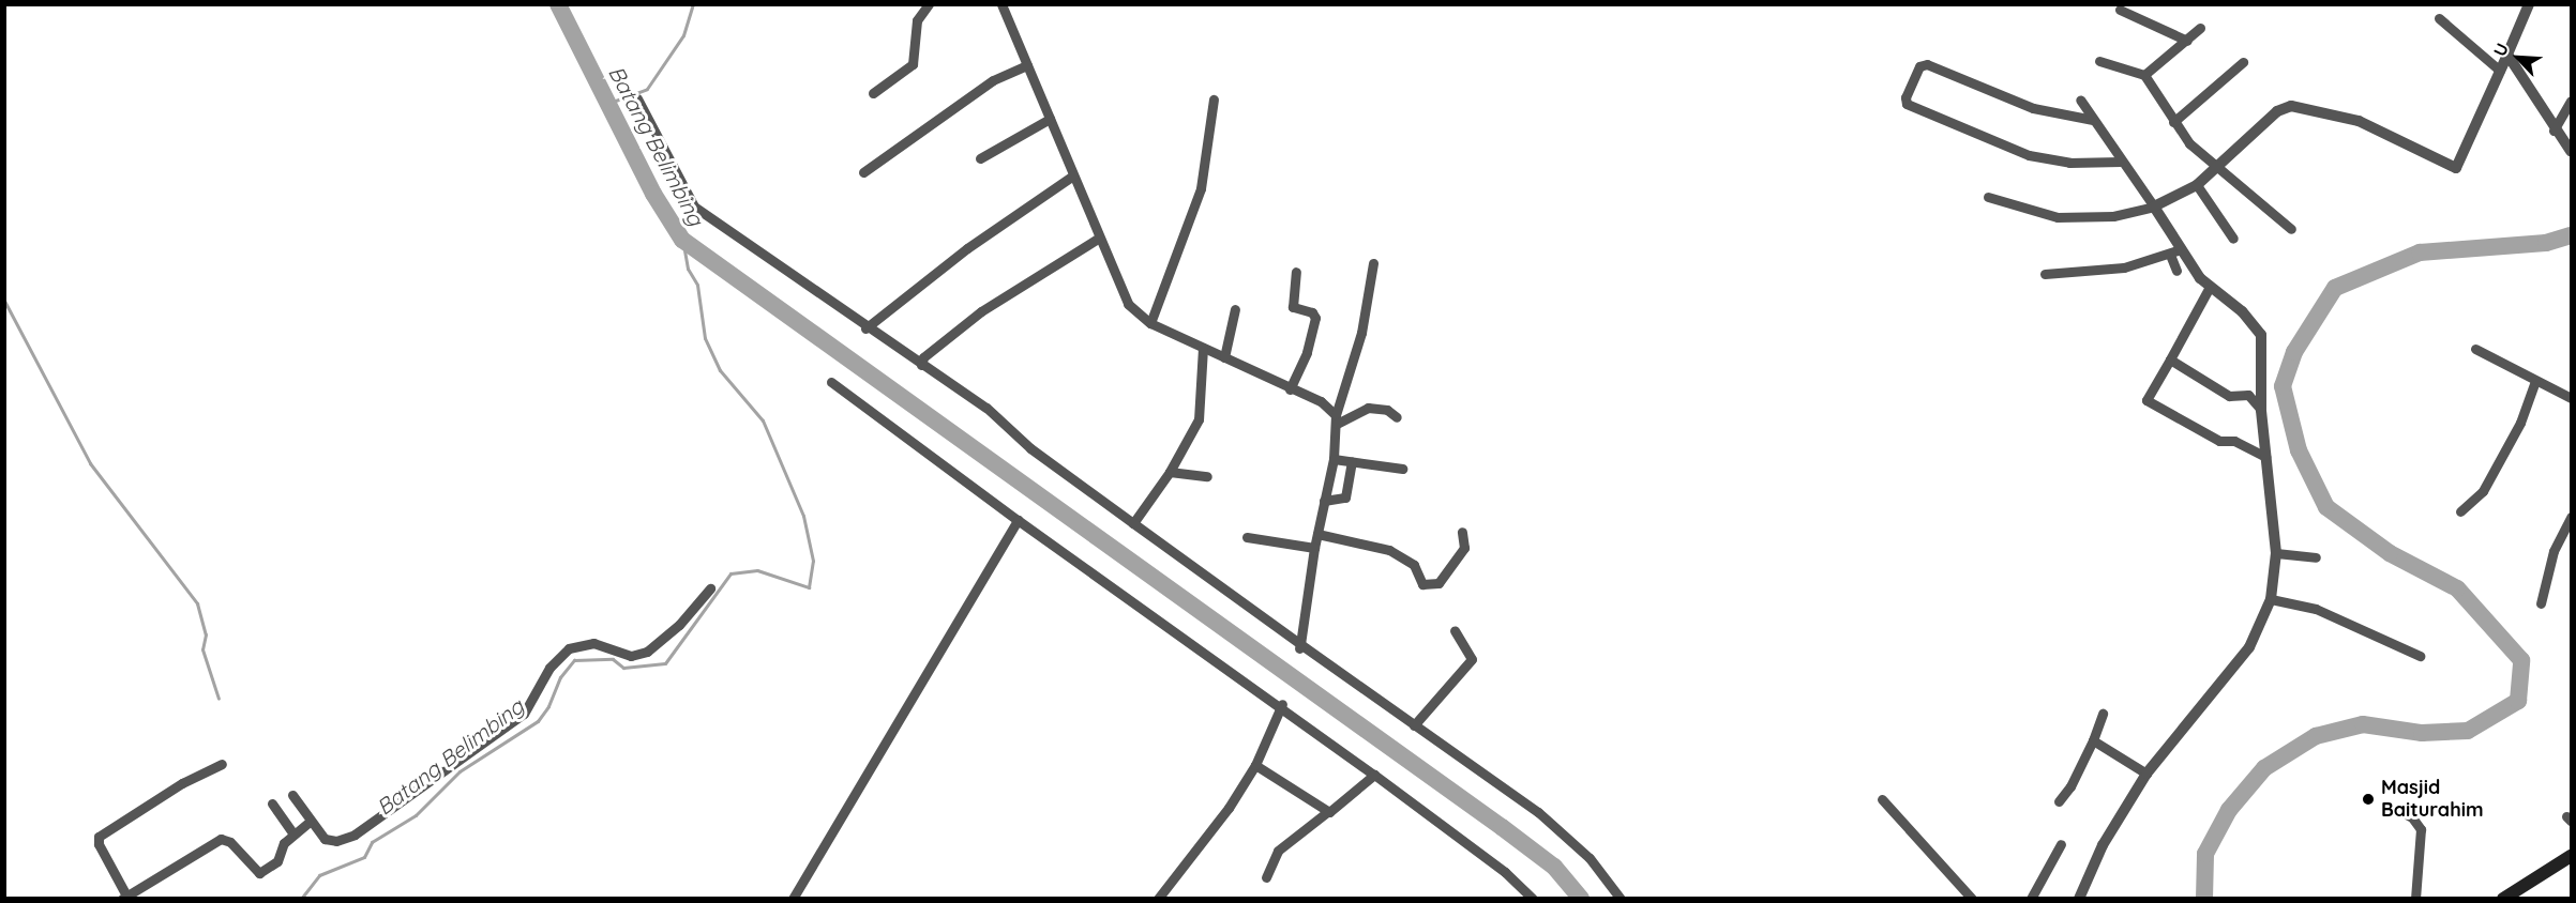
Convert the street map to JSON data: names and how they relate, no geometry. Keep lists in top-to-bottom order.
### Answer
{
  "water": ["Batang Belimbing"],
  "places": ["Masjid Baiturahim"],
  "north": "top left"
}
